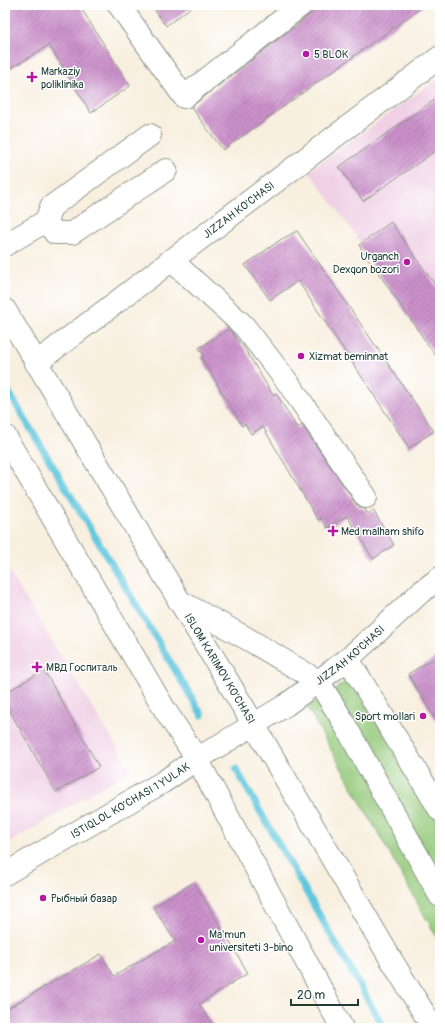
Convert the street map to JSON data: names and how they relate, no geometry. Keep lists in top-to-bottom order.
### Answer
{
  "streets": {
    "main road": ["JIZZAH KO'CHASI", "ISLOM KARIMOV KO'CHASI", "ISTIQLOL KO'CHASI 1 YULAK"]
  },
  "crossings": [
    ["JIZZAH KO'CHASI", "ISLOM KARIMOV KO'CHASI"],
    ["JIZZAH KO'CHASI", "ISTIQLOL KO'CHASI 1 YULAK"],
    ["ISLOM KARIMOV KO'CHASI", "ISTIQLOL KO'CHASI 1 YULAK"]
  ],
  "places": {
    "other": [
      "5 BLOK",
      "Urganch Dexqon bozori",
      "Xizmat beminnat",
      "Sport mollari",
      "Рыбный базар",
      "Ma'mun universiteti 3-bino"
    ],
    "health": ["Markaziy poliklinika", "Med malham shifo", "МВД Госпиталь"]
  },
  "scale_bar": "20 m"
}
